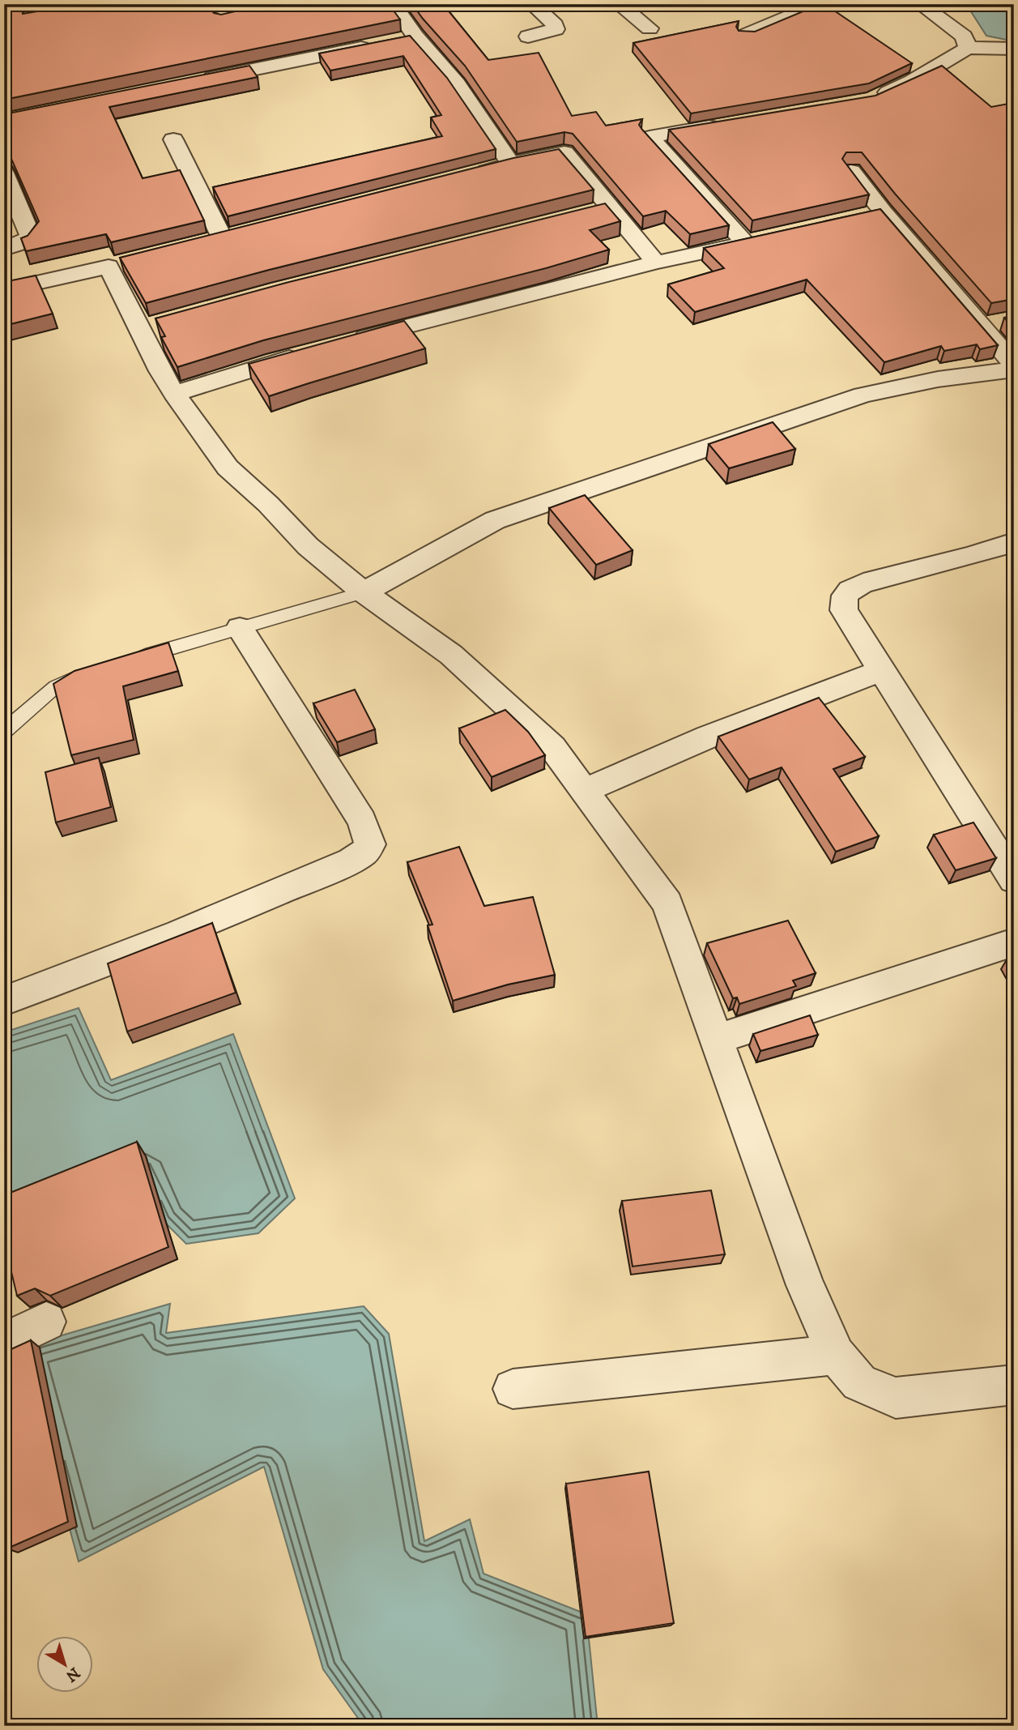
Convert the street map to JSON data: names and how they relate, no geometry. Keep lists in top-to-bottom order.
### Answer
{
  "north": "bottom right"
}
